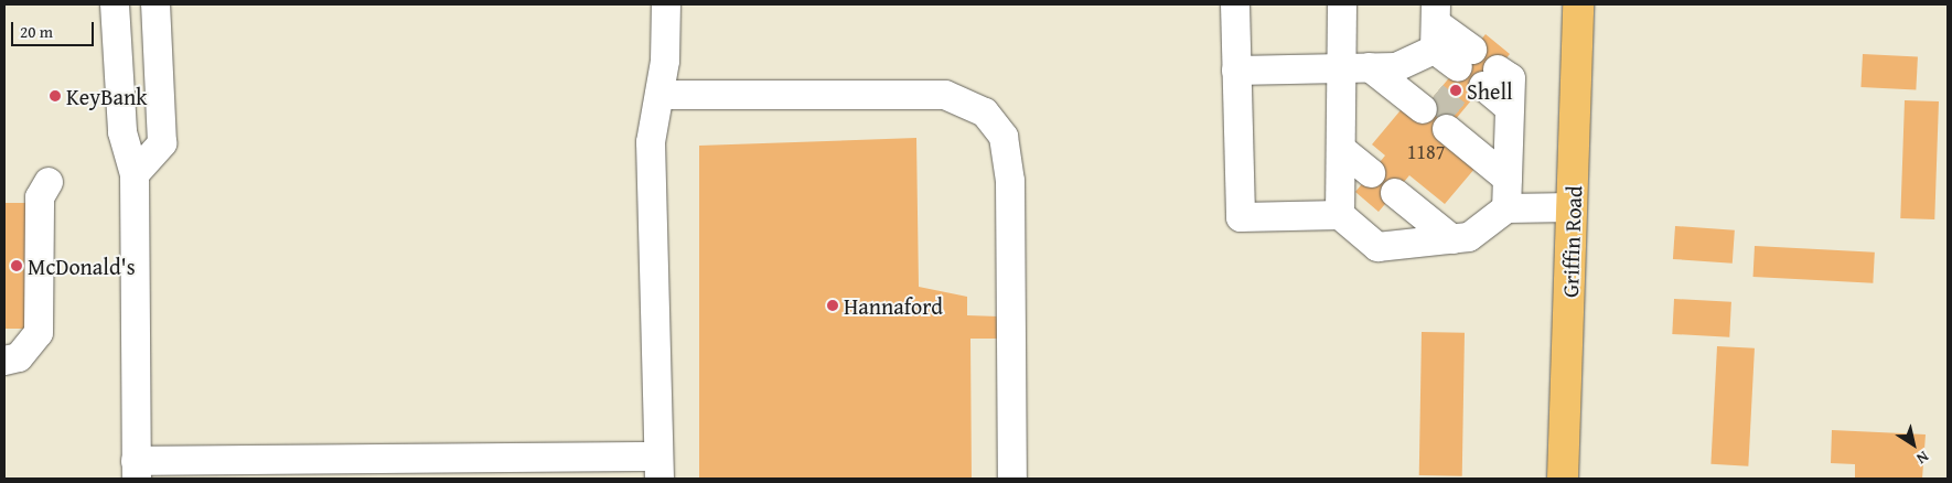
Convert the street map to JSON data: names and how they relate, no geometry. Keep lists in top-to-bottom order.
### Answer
{
  "streets": {
    "main road": ["Griffin Road"]
  },
  "places": [
    "Shell",
    "KeyBank",
    "McDonald's",
    "Hannaford"
  ],
  "house_numbers": ["1187"],
  "scale_bar": "20 m",
  "north": "bottom right"
}
